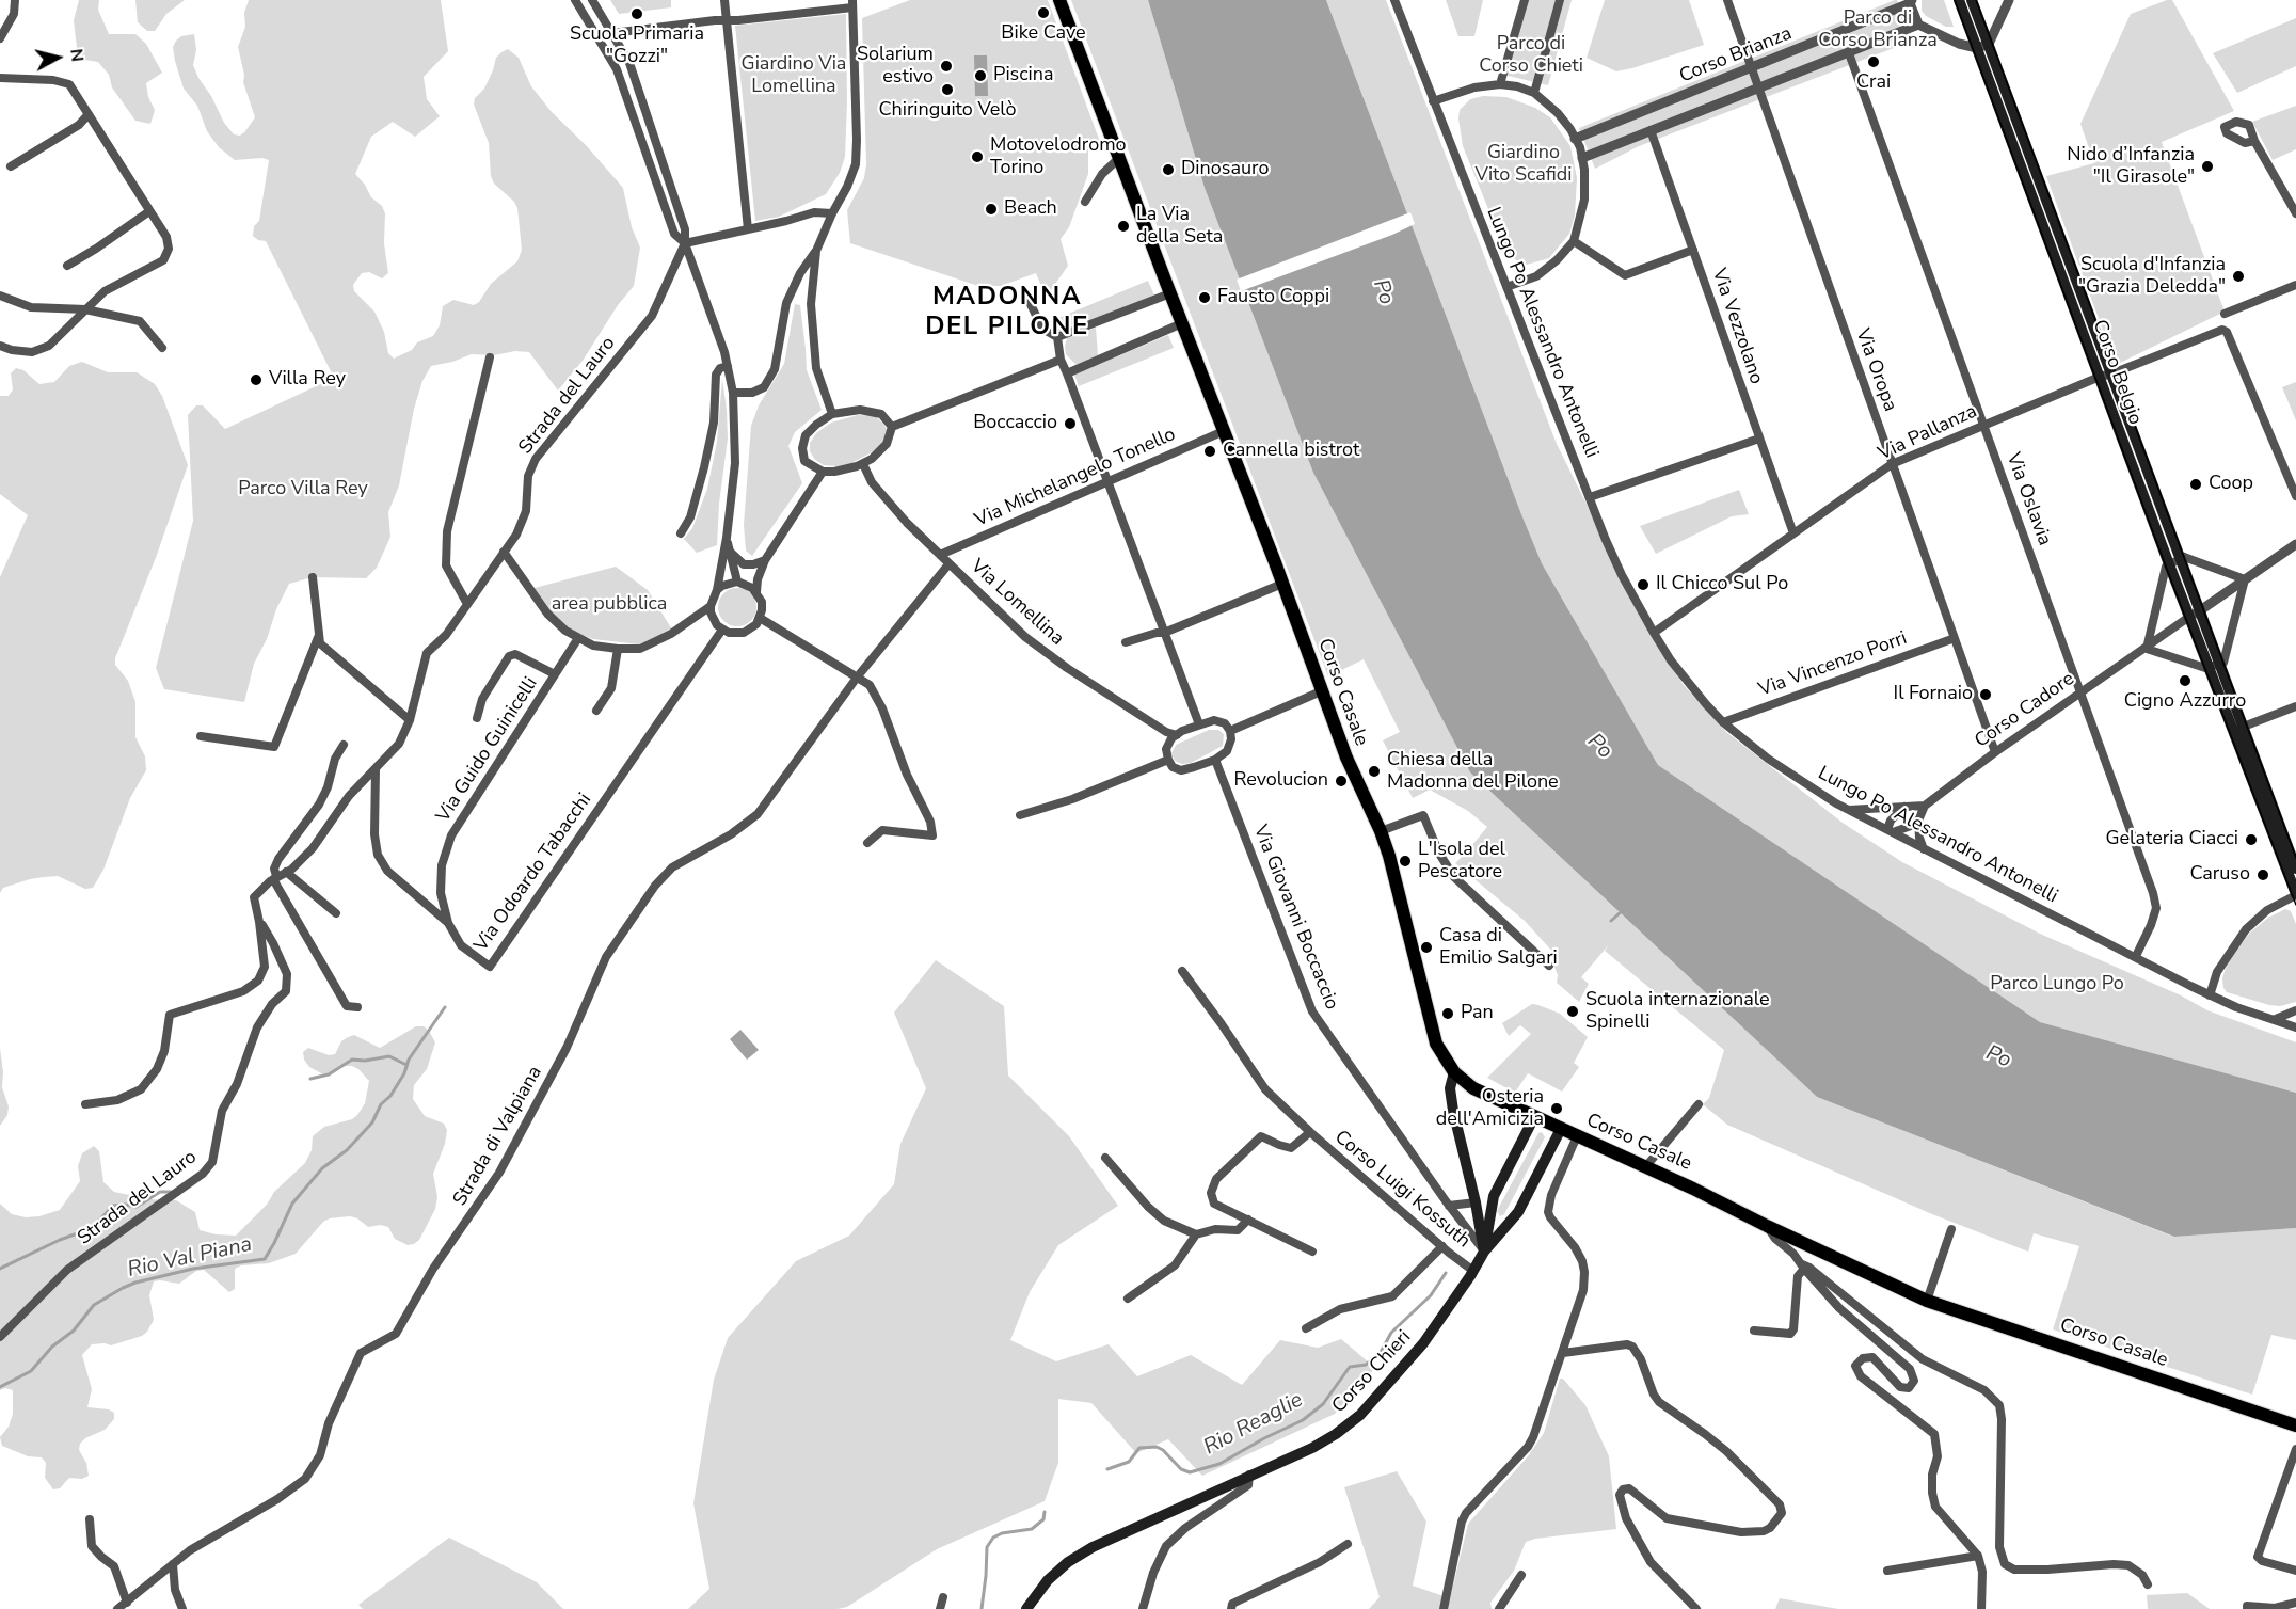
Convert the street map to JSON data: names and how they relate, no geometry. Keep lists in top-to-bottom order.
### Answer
{
  "streets": {
    "main road": ["Corso Belgio", "Corso Casale", "Corso Chieri"],
    "street": [
      "Corso Brianza",
      "Via Vezzolano",
      "Lungo Po Alessandro Antonelli",
      "Via Oropa",
      "Strada del Lauro",
      "Via Pallanza",
      "Via Michelangelo Tonello",
      "Via Oslavia",
      "Via Lomellina",
      "Via Vincenzo Porri",
      "Corso Cadore",
      "Via Guido Guinicelli",
      "Via Odoardo Tabacchi",
      "Via Giovanni Boccaccio",
      "Strada di Valpiana",
      "Corso Luigi Kossuth"
    ]
  },
  "crossings": [
    ["Corso Brianza", "Via Vezzolano"],
    ["Corso Brianza", "Via Oropa"],
    ["Corso Brianza", "Via Oslavia"],
    ["Via Vezzolano", "Via Pallanza"],
    ["Lungo Po Alessandro Antonelli", "Via Pallanza"],
    ["Lungo Po Alessandro Antonelli", "Via Oslavia"],
    ["Lungo Po Alessandro Antonelli", "Via Vincenzo Porri"],
    ["Via Oropa", "Via Pallanza"],
    ["Via Oropa", "Via Vincenzo Porri"],
    ["Via Oropa", "Corso Cadore"],
    ["Corso Belgio", "Via Pallanza"],
    ["Corso Belgio", "Corso Cadore"],
    ["Strada del Lauro", "Via Odoardo Tabacchi"],
    ["Via Pallanza", "Via Oslavia"],
    ["Via Michelangelo Tonello", "Via Lomellina"],
    ["Via Michelangelo Tonello", "Corso Casale"],
    ["Via Oslavia", "Corso Cadore"],
    ["Via Lomellina", "Via Giovanni Boccaccio"],
    ["Via Guido Guinicelli", "Via Odoardo Tabacchi"],
    ["Via Giovanni Boccaccio", "Corso Chieri"],
    ["Corso Luigi Kossuth", "Corso Chieri"]
  ],
  "districts": ["MADONNA DEL PILONE"],
  "water": ["Po", "Rio Val Piana", "Rio Reaglie"],
  "parks": [
    "Parco di Corso Brianza",
    "Parco di Corso Chieti",
    "Giardino Via Lomellina",
    "Giardino Vito Scafidi",
    "Parco Villa Rey",
    "area pubblica",
    "Parco Lungo Po"
  ],
  "places": [
    "Bike Cave",
    "Scuola Primaria \"Gozzi\"",
    "Crai",
    "Solarium estivo",
    "Piscina",
    "Chiringuito Velò",
    "Motovelodromo Torino",
    "Nido d’Infanzia \"Il Girasole\"",
    "Dinosauro",
    "Beach",
    "La Via della Seta",
    "Scuola d'Infanzia \"Grazia Deledda\"",
    "Fausto Coppi",
    "Villa Rey",
    "Boccaccio",
    "Cannella bistrot",
    "Coop",
    "Il Chicco Sul Po",
    "Cigno Azzurro",
    "Il Fornaio",
    "Chiesa della Madonna del Pilone",
    "Revolucion",
    "Gelateria Ciacci",
    "L'Isola del Pescatore",
    "Caruso",
    "Casa di Emilio Salgari",
    "Scuola internazionale Spinelli",
    "Pan",
    "Osteria dell'Amicizia"
  ],
  "north": "right"
}
